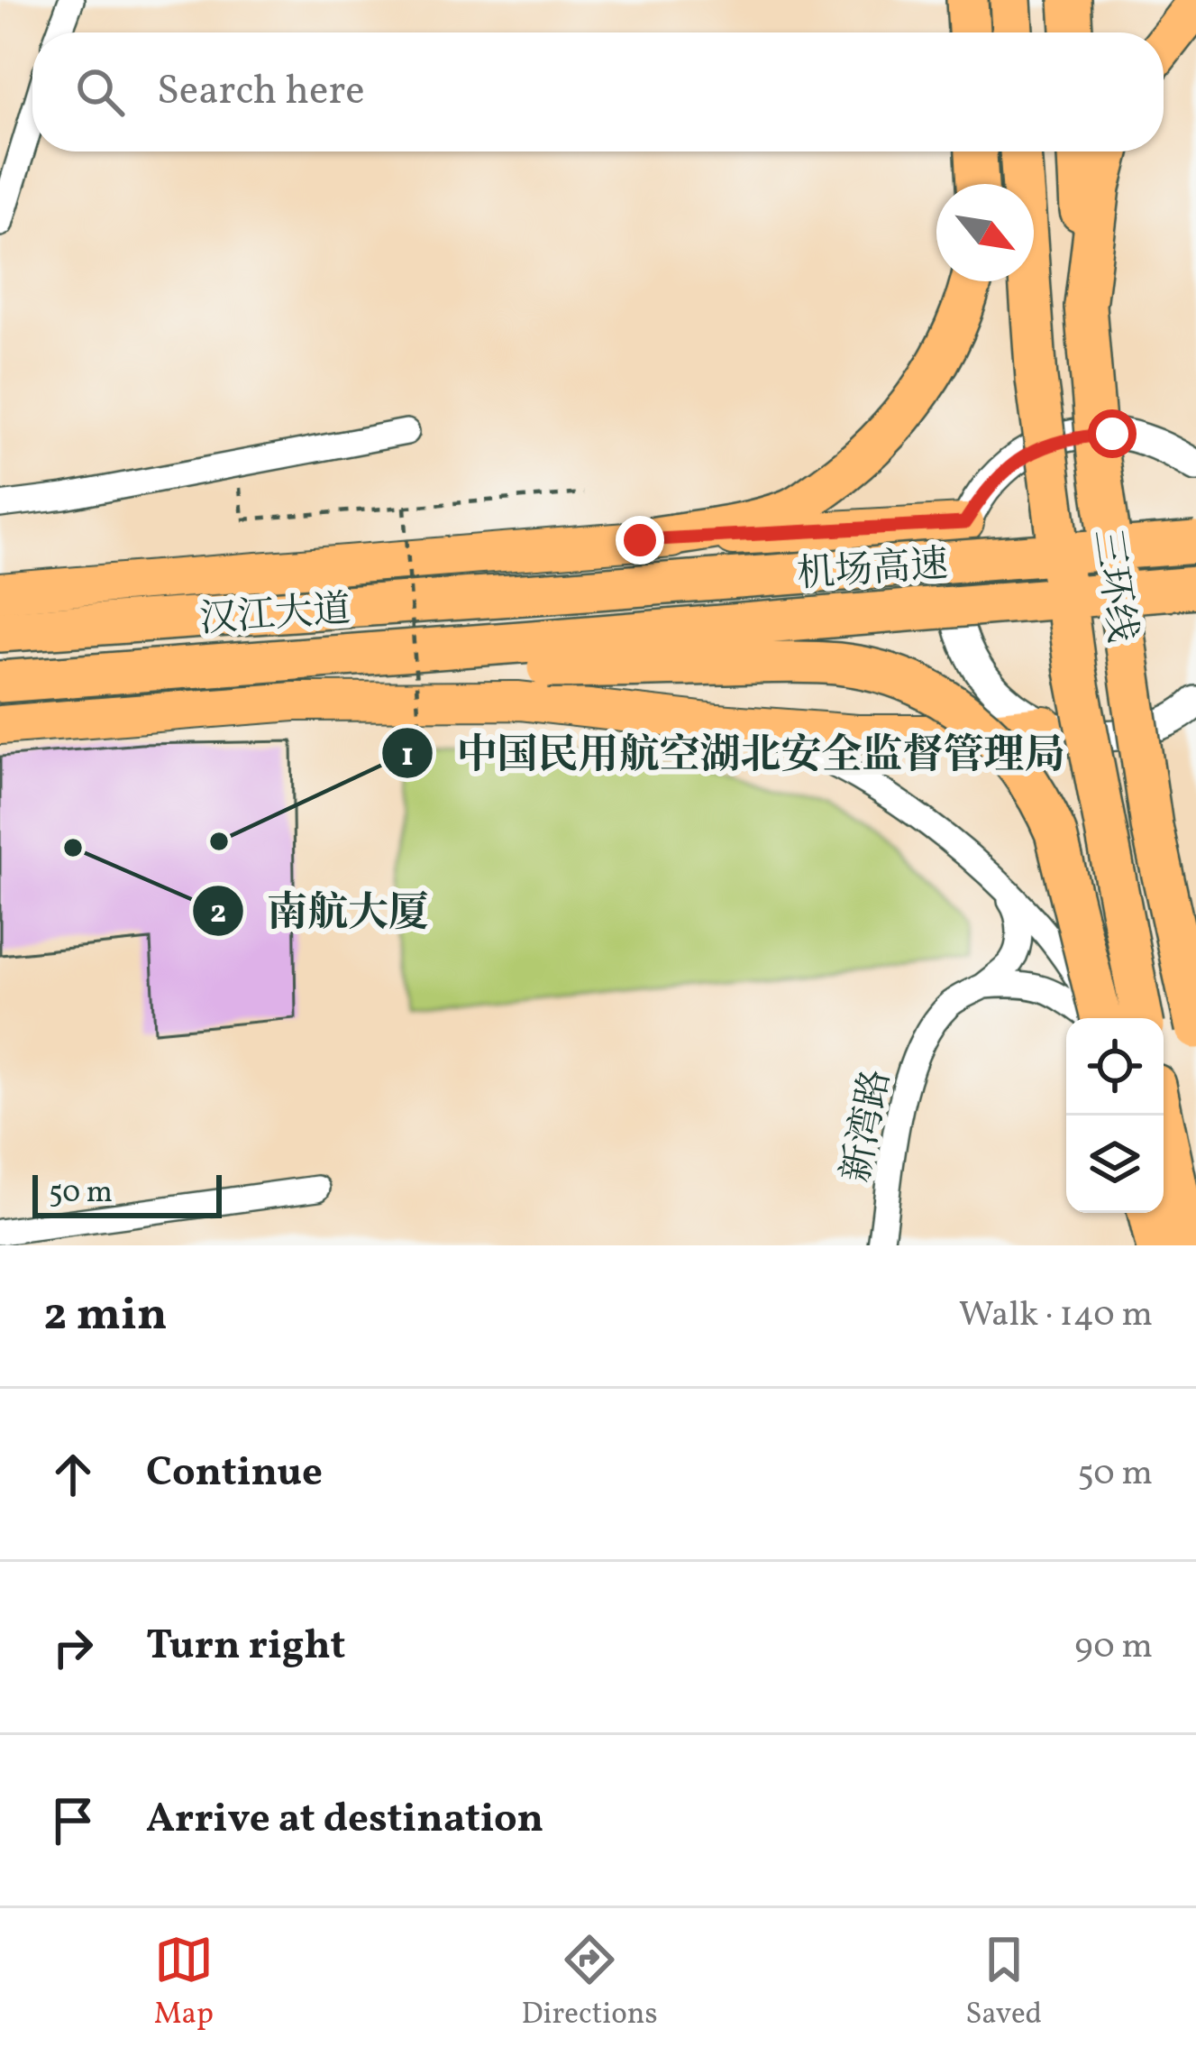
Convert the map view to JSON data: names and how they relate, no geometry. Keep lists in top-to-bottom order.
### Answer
{
  "streets": {
    "highway": ["机场高速", "三环线", "汉江大道"],
    "street": ["新湾路"]
  },
  "crossings": [
    ["机场高速", "汉江大道"]
  ],
  "places": ["中国民用航空湖北安全监督管理局", "南航大厦"],
  "scale_bar": "50 m",
  "north": "bottom right",
  "page": {
    "search": "Search here",
    "scale": "50 m",
    "heading": ["2 min", "Walk · 140 m"],
    "list": [
      ["Continue", "50 m"],
      ["Turn right", "90 m"],
      "Arrive at destination"
    ],
    "nav": ["Map", "Directions", "Saved"]
  }
}
